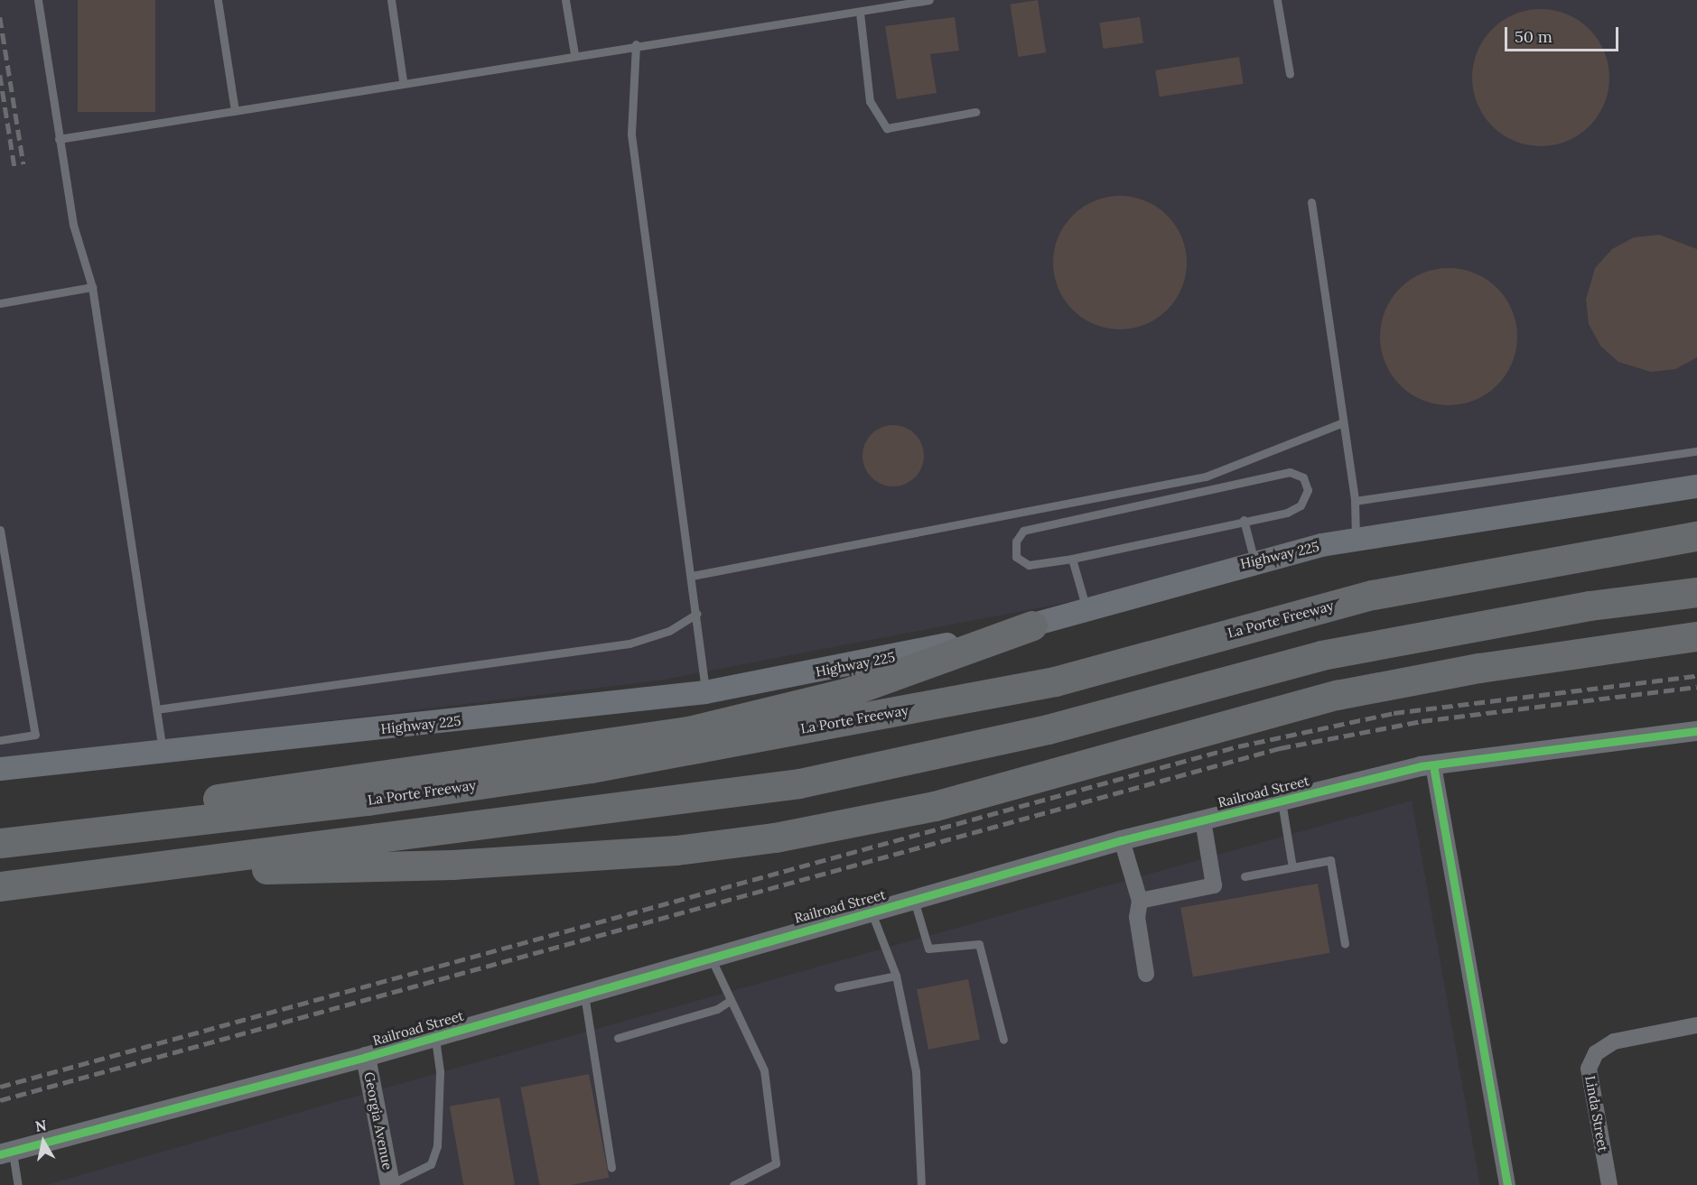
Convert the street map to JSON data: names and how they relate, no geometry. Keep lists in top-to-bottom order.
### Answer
{
  "streets": {
    "highway": ["La Porte Freeway"],
    "main road": ["Highway 225"],
    "street": ["Railroad Street", "Linda Street", "Georgia Avenue"]
  },
  "crossings": [
    ["Railroad Street", "Georgia Avenue"]
  ],
  "scale_bar": "50 m",
  "north": "top"
}
